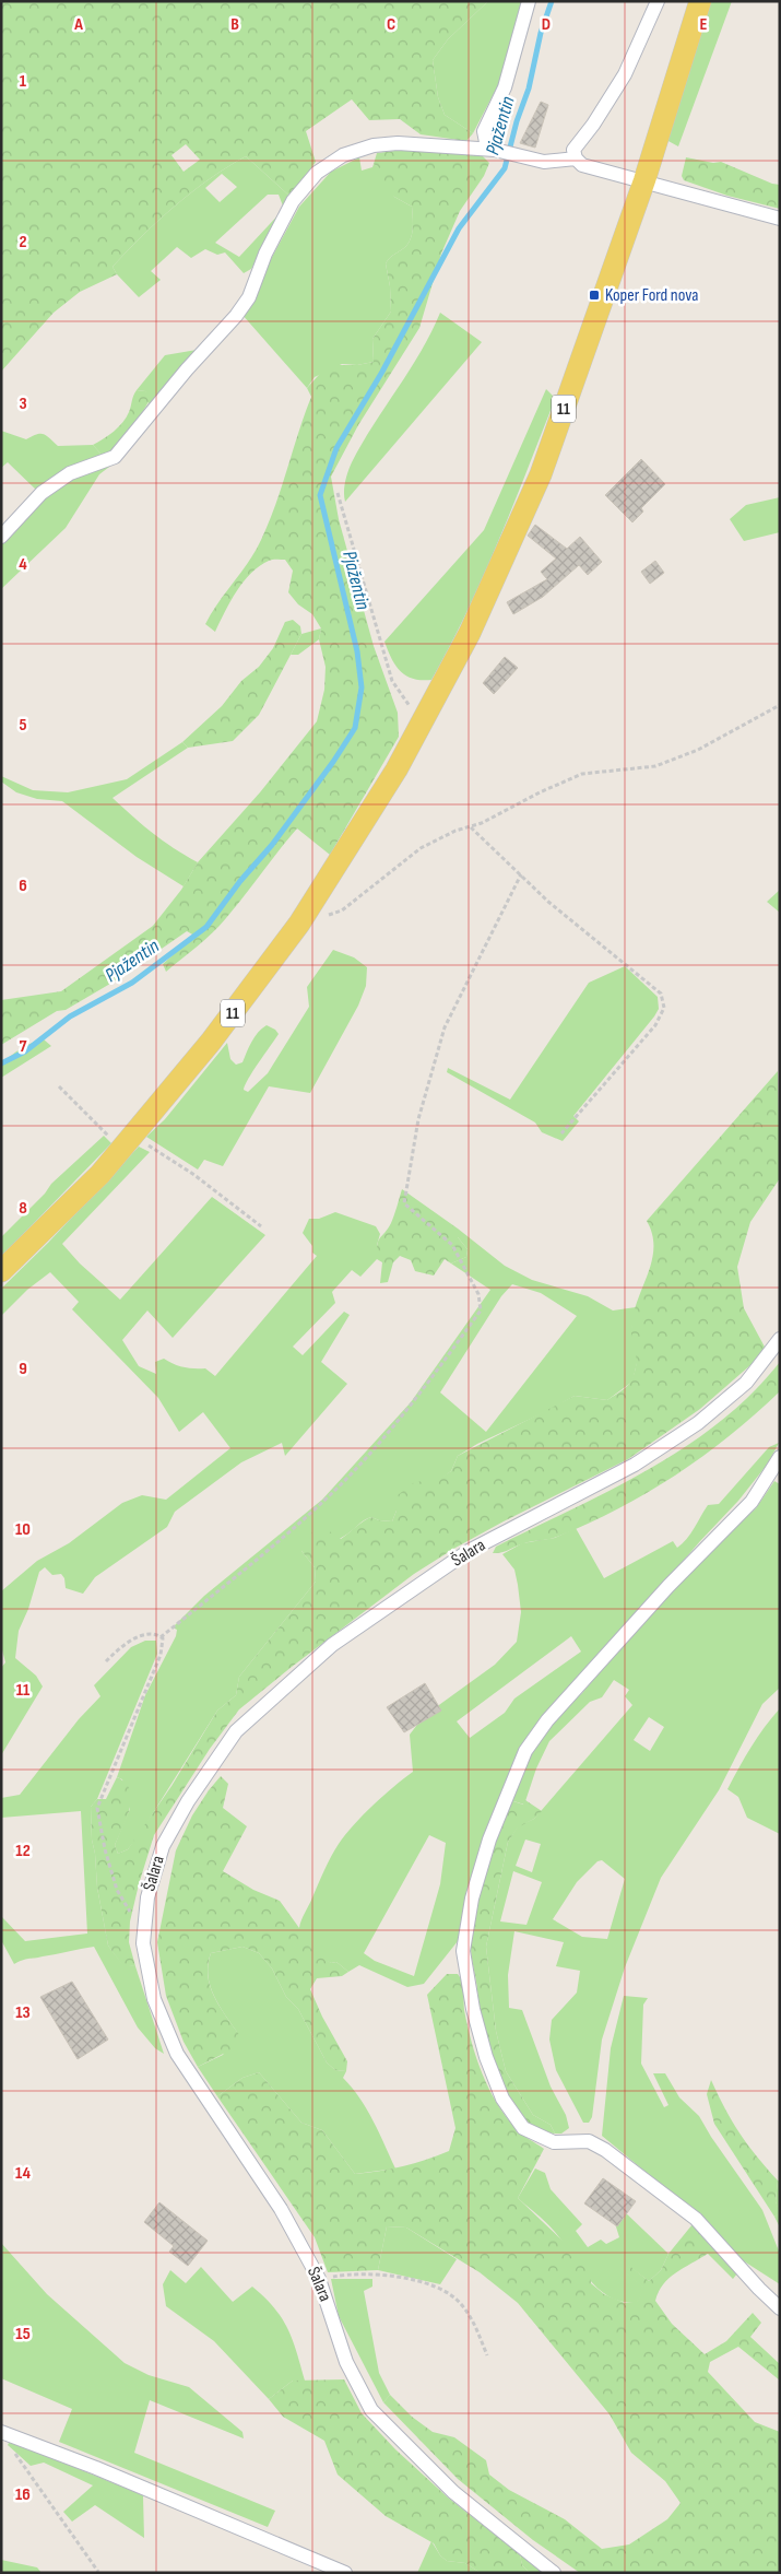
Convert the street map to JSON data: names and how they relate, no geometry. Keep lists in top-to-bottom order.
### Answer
{
  "streets": {
    "main road": ["11"],
    "street": ["Šalara"]
  },
  "water": ["Pjažentin"],
  "places": {
    "transit": ["Koper Ford nova"]
  },
  "grid": {
    "columns": [
      "A",
      "B",
      "C",
      "D",
      "E"
    ],
    "rows": [
      "1",
      "2",
      "3",
      "4",
      "5",
      "6",
      "7",
      "8",
      "9",
      "10",
      "11",
      "12",
      "13",
      "14",
      "15",
      "16"
    ]
  }
}
